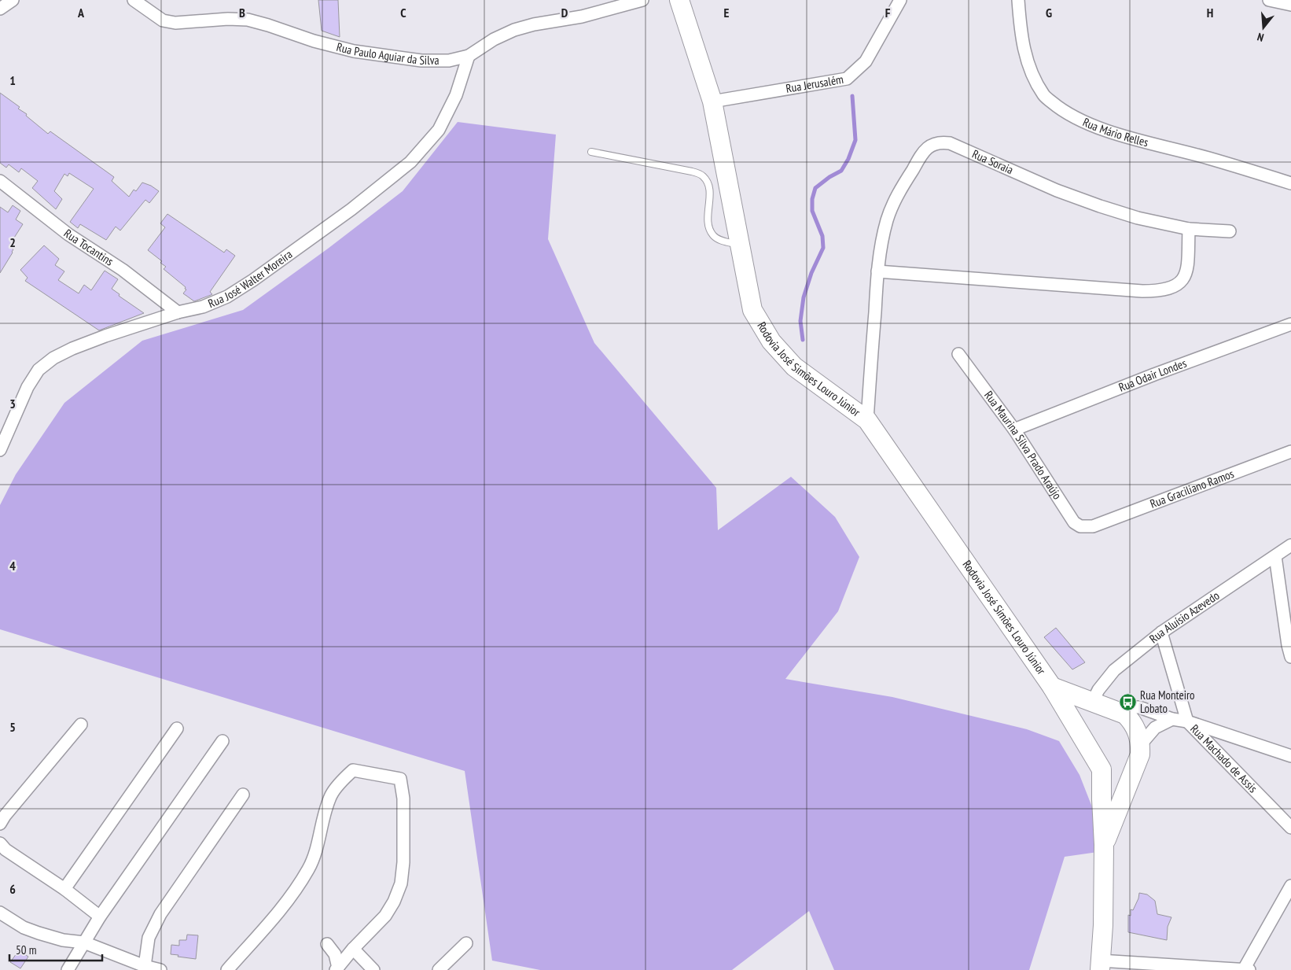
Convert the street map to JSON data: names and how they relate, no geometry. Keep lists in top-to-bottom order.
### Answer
{
  "streets": {
    "main road": ["Rodovia José Simões Louro Júnior"],
    "street": [
      "Rua Paulo Aguiar da Silva",
      "Rua Jerusalém",
      "Rua Mário Relles",
      "Rua Soraia",
      "Rua Tocantins",
      "Rua José Walter Moreira",
      "Rua Odair Londes",
      "Rua Maurina Silva Prado Araújo",
      "Rua Graciliano Ramos",
      "Rua Aluísio Azevedo",
      "Rua Machado de Assis"
    ]
  },
  "crossings": [
    ["Rua Paulo Aguiar da Silva", "Rua José Walter Moreira"],
    ["Rua Jerusalém", "Rodovia José Simões Louro Júnior"],
    ["Rua Soraia", "Rodovia José Simões Louro Júnior"],
    ["Rua Tocantins", "Rua José Walter Moreira"],
    ["Rodovia José Simões Louro Júnior", "Rua Aluísio Azevedo"],
    ["Rua Odair Londes", "Rua Maurina Silva Prado Araújo"],
    ["Rua Maurina Silva Prado Araújo", "Rua Graciliano Ramos"],
    ["Rua Aluísio Azevedo", "Rua Machado de Assis"]
  ],
  "places": {
    "bus stop": ["Rua Monteiro Lobato"]
  },
  "scale_bar": "50 m",
  "north": "bottom",
  "grid": {
    "columns": [
      "A",
      "B",
      "C",
      "D",
      "E",
      "F",
      "G",
      "H"
    ],
    "rows": [
      "1",
      "2",
      "3",
      "4",
      "5",
      "6"
    ]
  }
}
